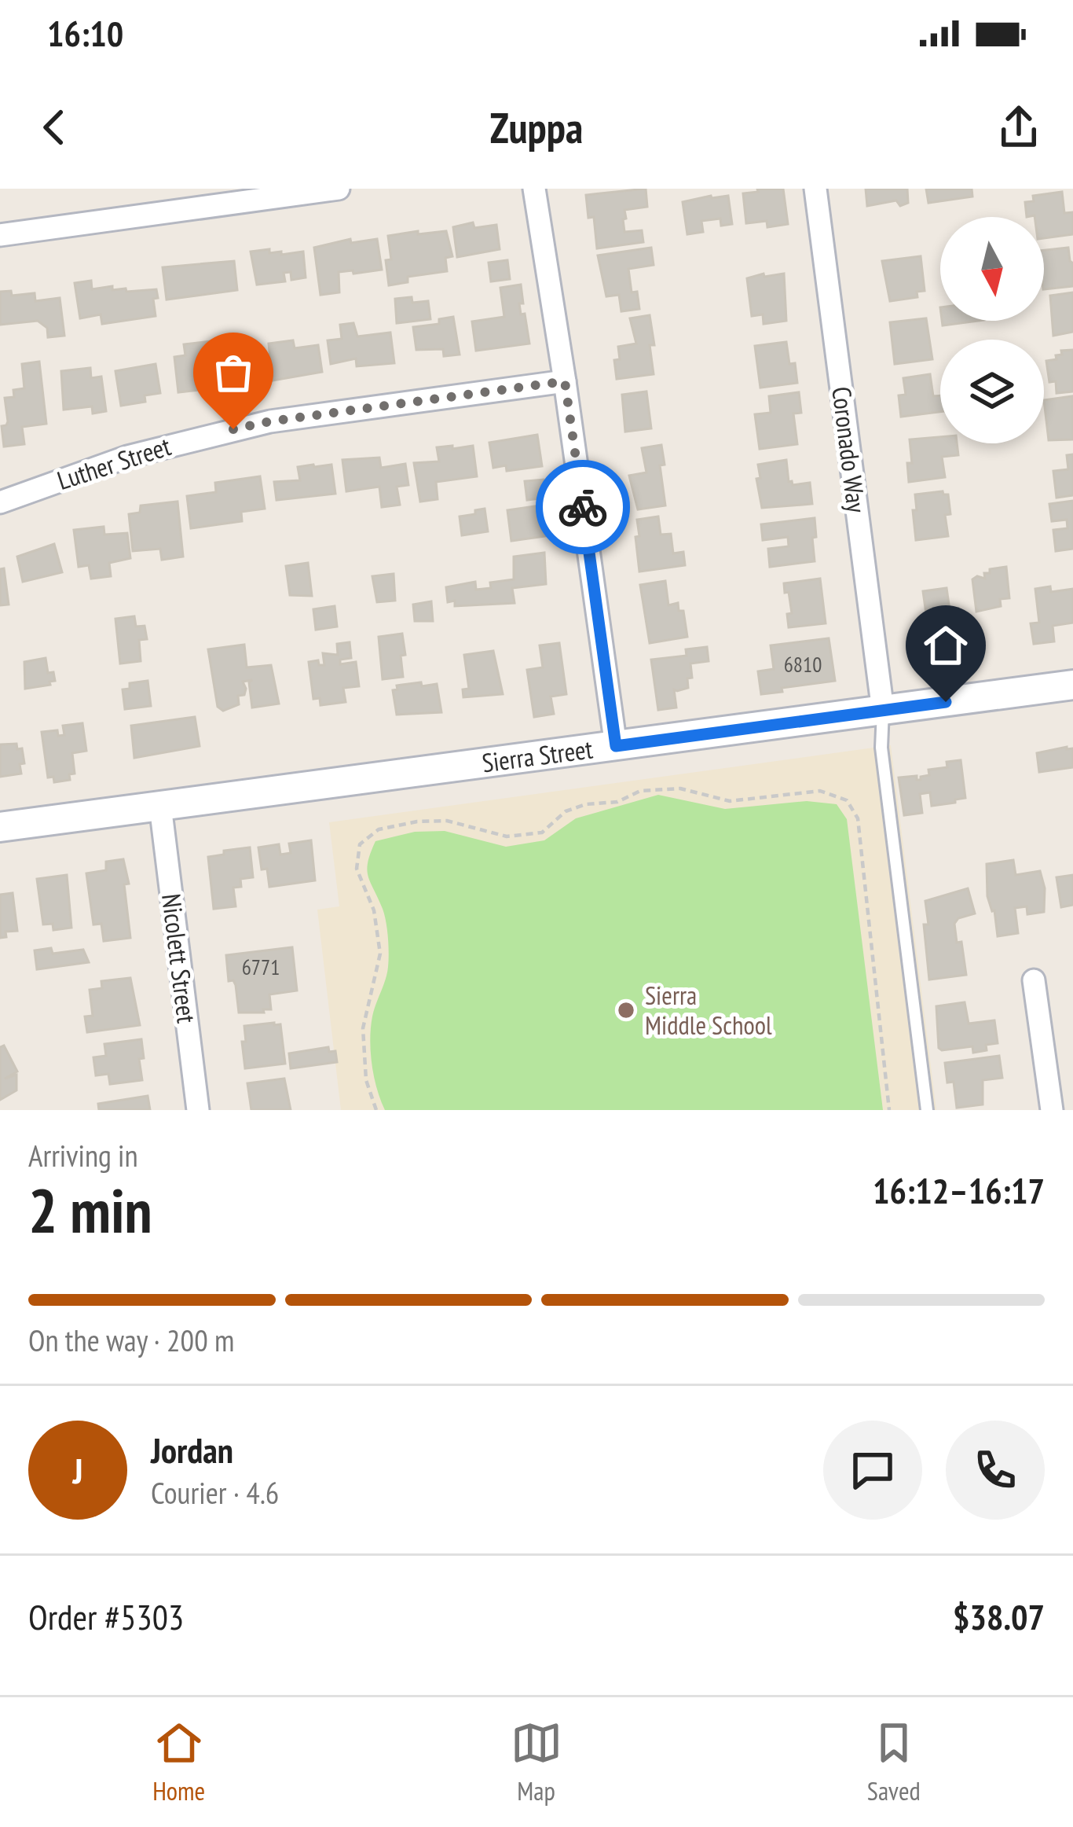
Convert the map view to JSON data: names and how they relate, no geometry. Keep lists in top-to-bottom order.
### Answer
{
  "streets": {
    "street": [
      "Coronado Way",
      "Luther Street",
      "Sierra Street",
      "Nicolett Street"
    ]
  },
  "crossings": [
    ["Coronado Way", "Sierra Street"],
    ["Sierra Street", "Nicolett Street"]
  ],
  "places": ["Sierra Middle School"],
  "house_numbers": ["6810", "6771"],
  "north": "bottom",
  "page": {
    "status": "16:10",
    "header": "Zuppa",
    "heading": ["2 min", "Arriving in", "16:12–16:17"],
    "panel": [
      "Jordan",
      "Courier · 4.6",
      "Order #5303",
      "$38.07"
    ],
    "bar": "On the way · 200 m",
    "round": "J",
    "tabs": ["Home", "Map", "Saved"]
  }
}
